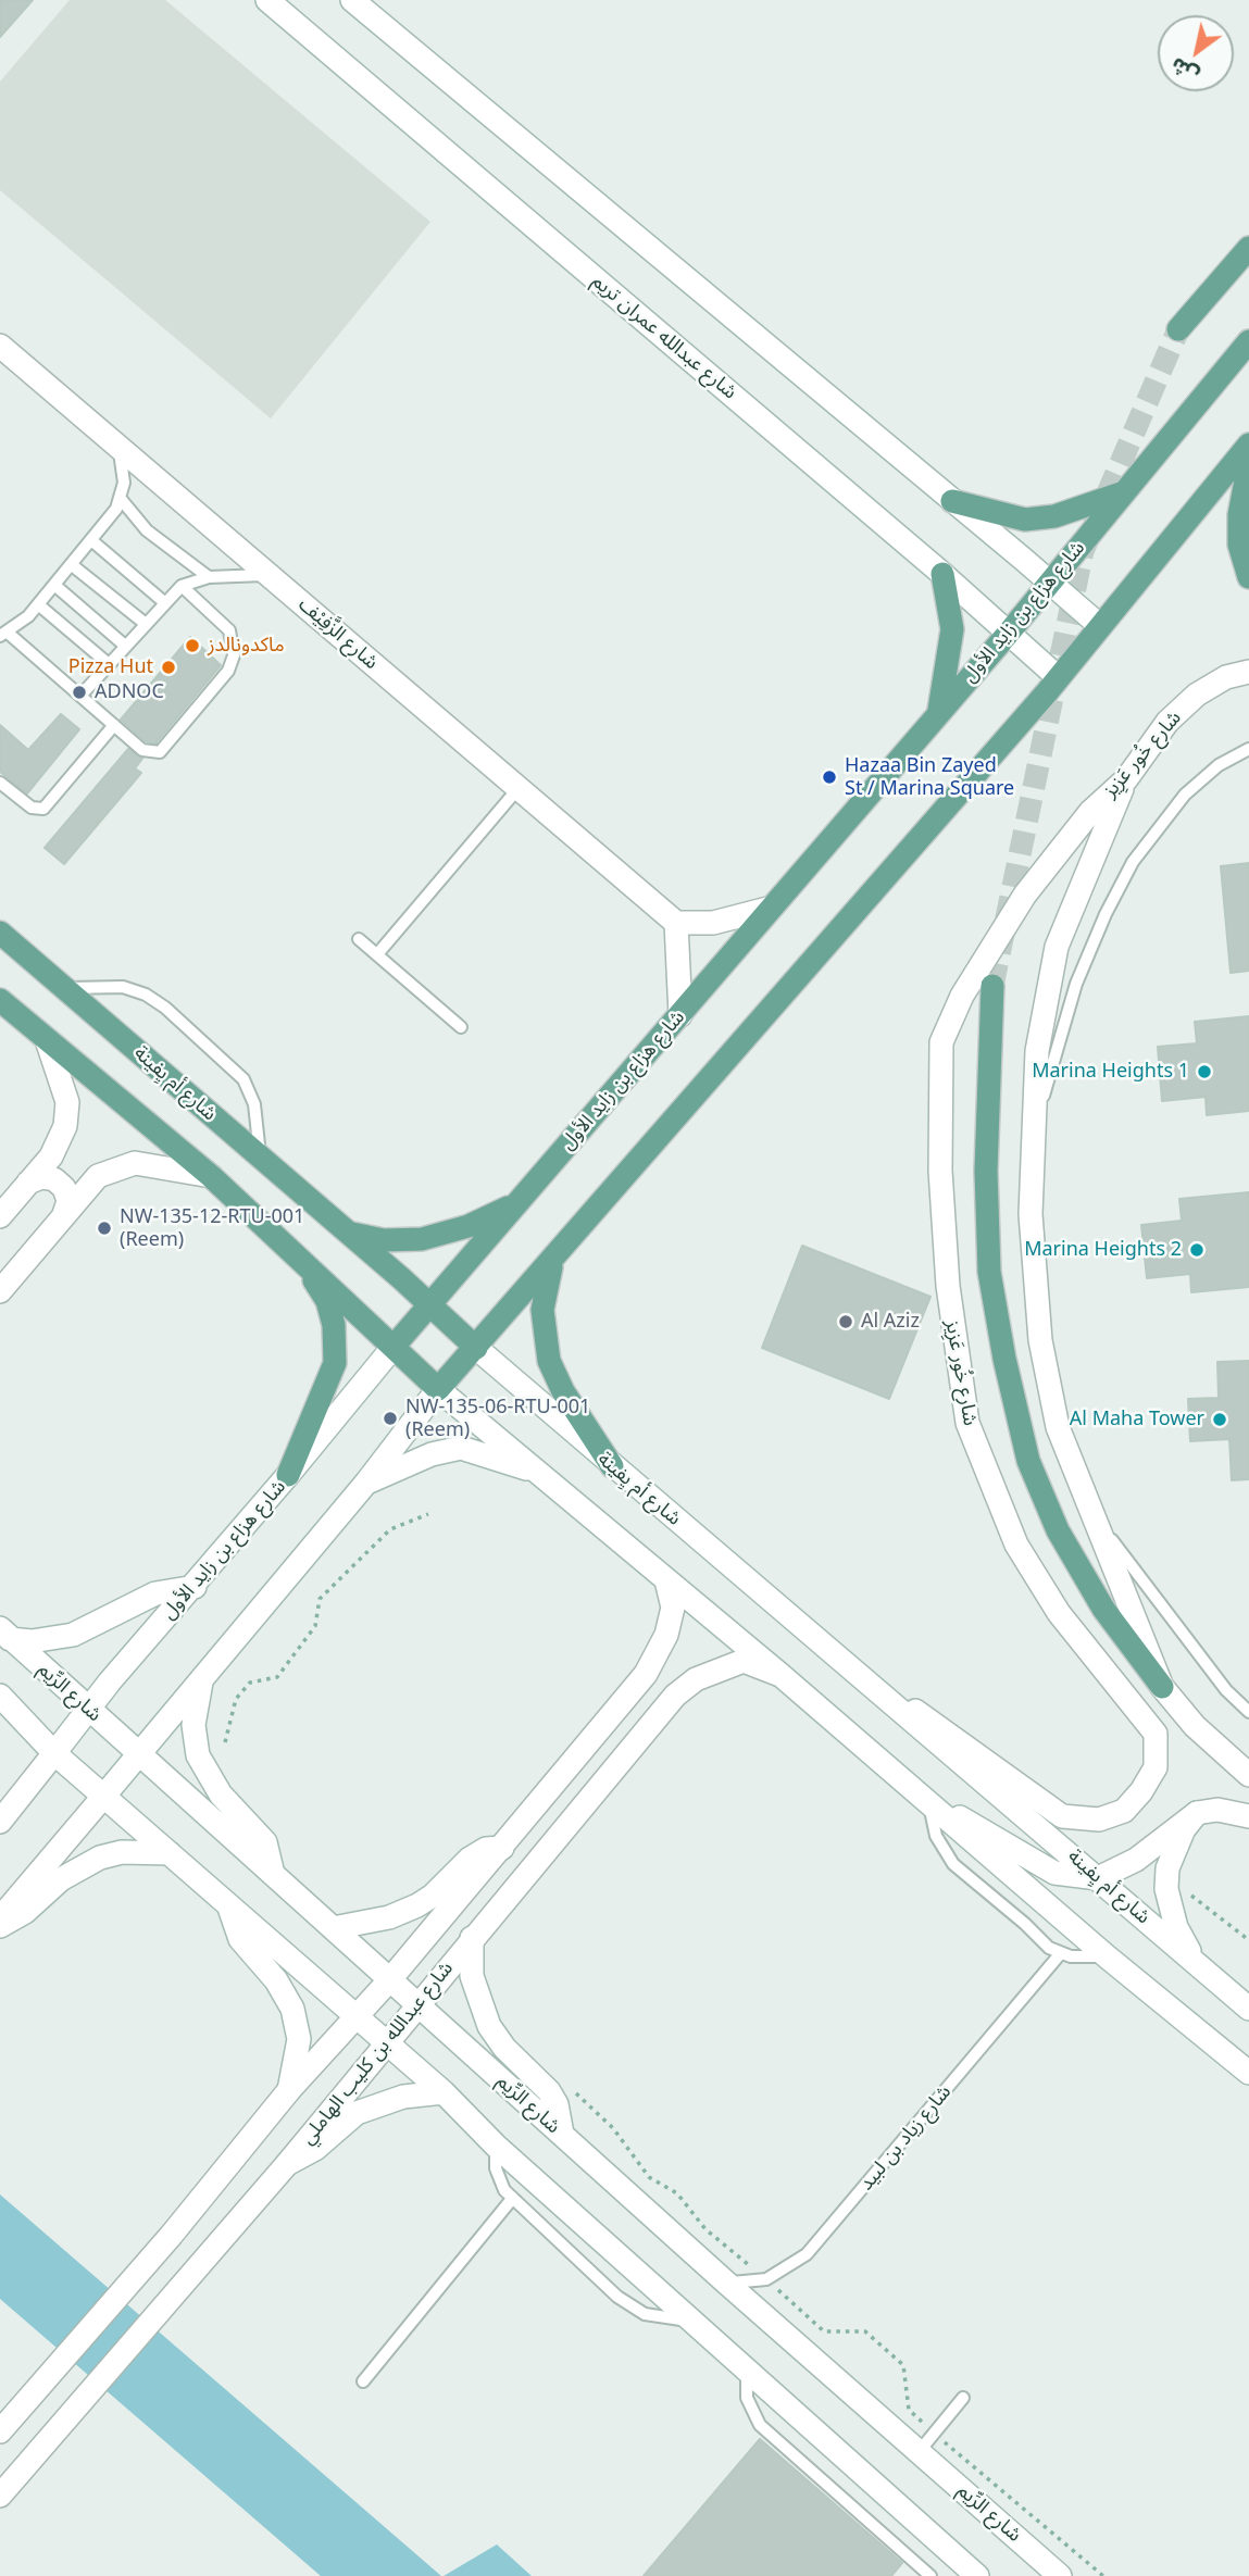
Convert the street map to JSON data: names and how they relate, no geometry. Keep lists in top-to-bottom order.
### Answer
{
  "streets": {
    "main road": [
      "شارع عبدالله عمران تريم",
      "شارع هزاع بن زايد الأول",
      "شارع الزَّفِيْف",
      "شارع خُور عَزِيز",
      "شارع أم يِفينة",
      "شارع الرِّيم",
      "شارع عبدالله بن كليب الهاملي"
    ],
    "lane": ["شارع زياد بن لبيد"]
  },
  "crossings": [
    ["شارع عبدالله عمران تريم", "شارع هزاع بن زايد الأول"],
    ["شارع هزاع بن زايد الأول", "شارع أم يِفينة"],
    ["شارع هزاع بن زايد الأول", "شارع الرِّيم"],
    ["شارع خُور عَزِيز", "شارع أم يِفينة"],
    ["شارع الرِّيم", "شارع عبدالله بن كليب الهاملي"],
    ["شارع الرِّيم", "شارع زياد بن لبيد"]
  ],
  "places": [
    "ماكدونالدز",
    "Pizza Hut",
    "ADNOC",
    "Hazaa Bin Zayed St / Marina Square",
    "Marina Heights 1",
    "NW-135-12-RTU-001 (Reem)",
    "Marina Heights 2",
    "Al Aziz",
    "NW-135-06-RTU-001 (Reem)",
    "Al Maha Tower"
  ],
  "north": "bottom left"
}
